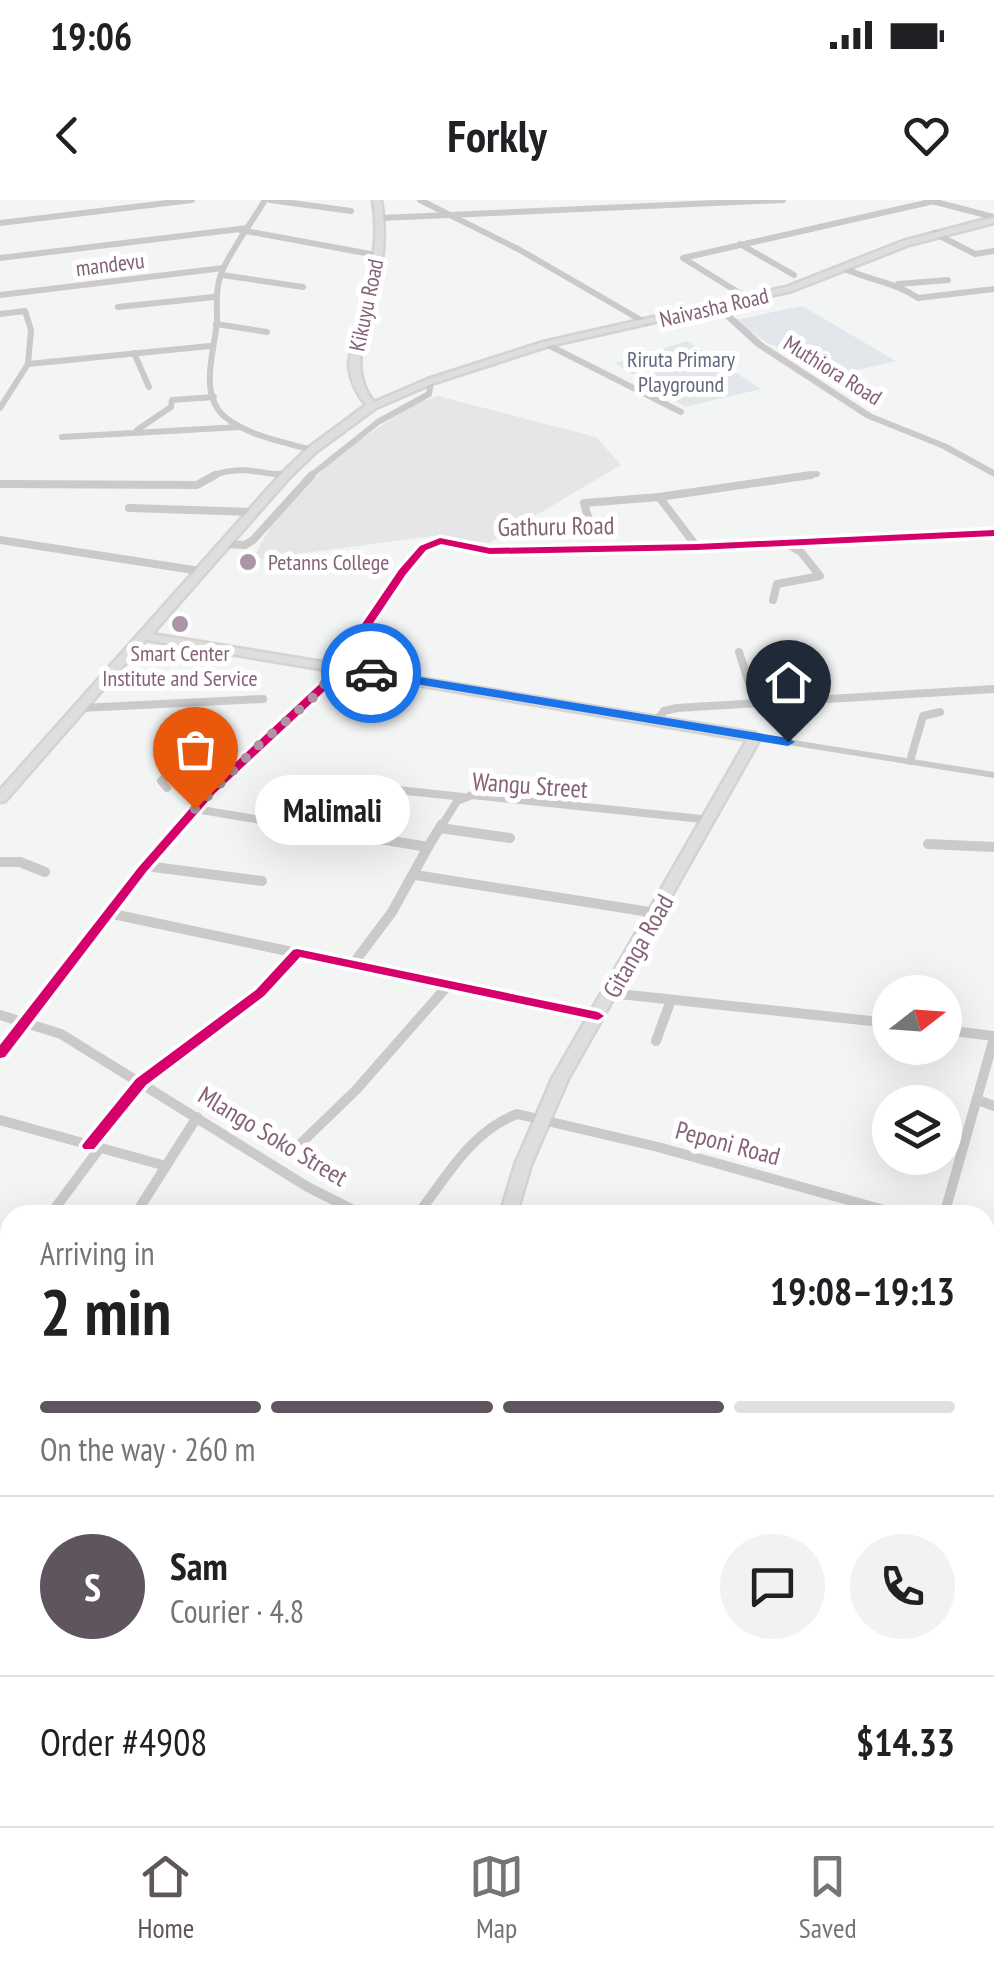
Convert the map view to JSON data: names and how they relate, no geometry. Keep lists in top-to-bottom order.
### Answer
{
  "streets": {
    "main road": ["Kikuyu Road", "Naivasha Road", "Gitanga Road"],
    "street": [
      "mandevu",
      "Muthiora Road",
      "Gathuru Road",
      "Wangu Street",
      "Mlango Soko Street",
      "Peponi Road"
    ]
  },
  "crossings": [
    ["Kikuyu Road", "Naivasha Road"],
    ["Naivasha Road", "Muthiora Road"],
    ["Gathuru Road", "Mlango Soko Street"],
    ["Wangu Street", "Gitanga Road"],
    ["Gitanga Road", "Peponi Road"]
  ],
  "parks": ["Riruta Primary Playground"],
  "places": ["Petanns College", "Smart Center Institute and Service", "Malimali"],
  "north": "right",
  "page": {
    "status": "19:06",
    "header": "Forkly",
    "bubble": "Malimali",
    "heading": ["2 min", "Arriving in", "19:08–19:13"],
    "panel": [
      "Sam",
      "Courier · 4.8",
      "Order #4908",
      "$14.33"
    ],
    "bar": "On the way · 260 m",
    "round": "S",
    "tabs": ["Home", "Map", "Saved"]
  }
}
